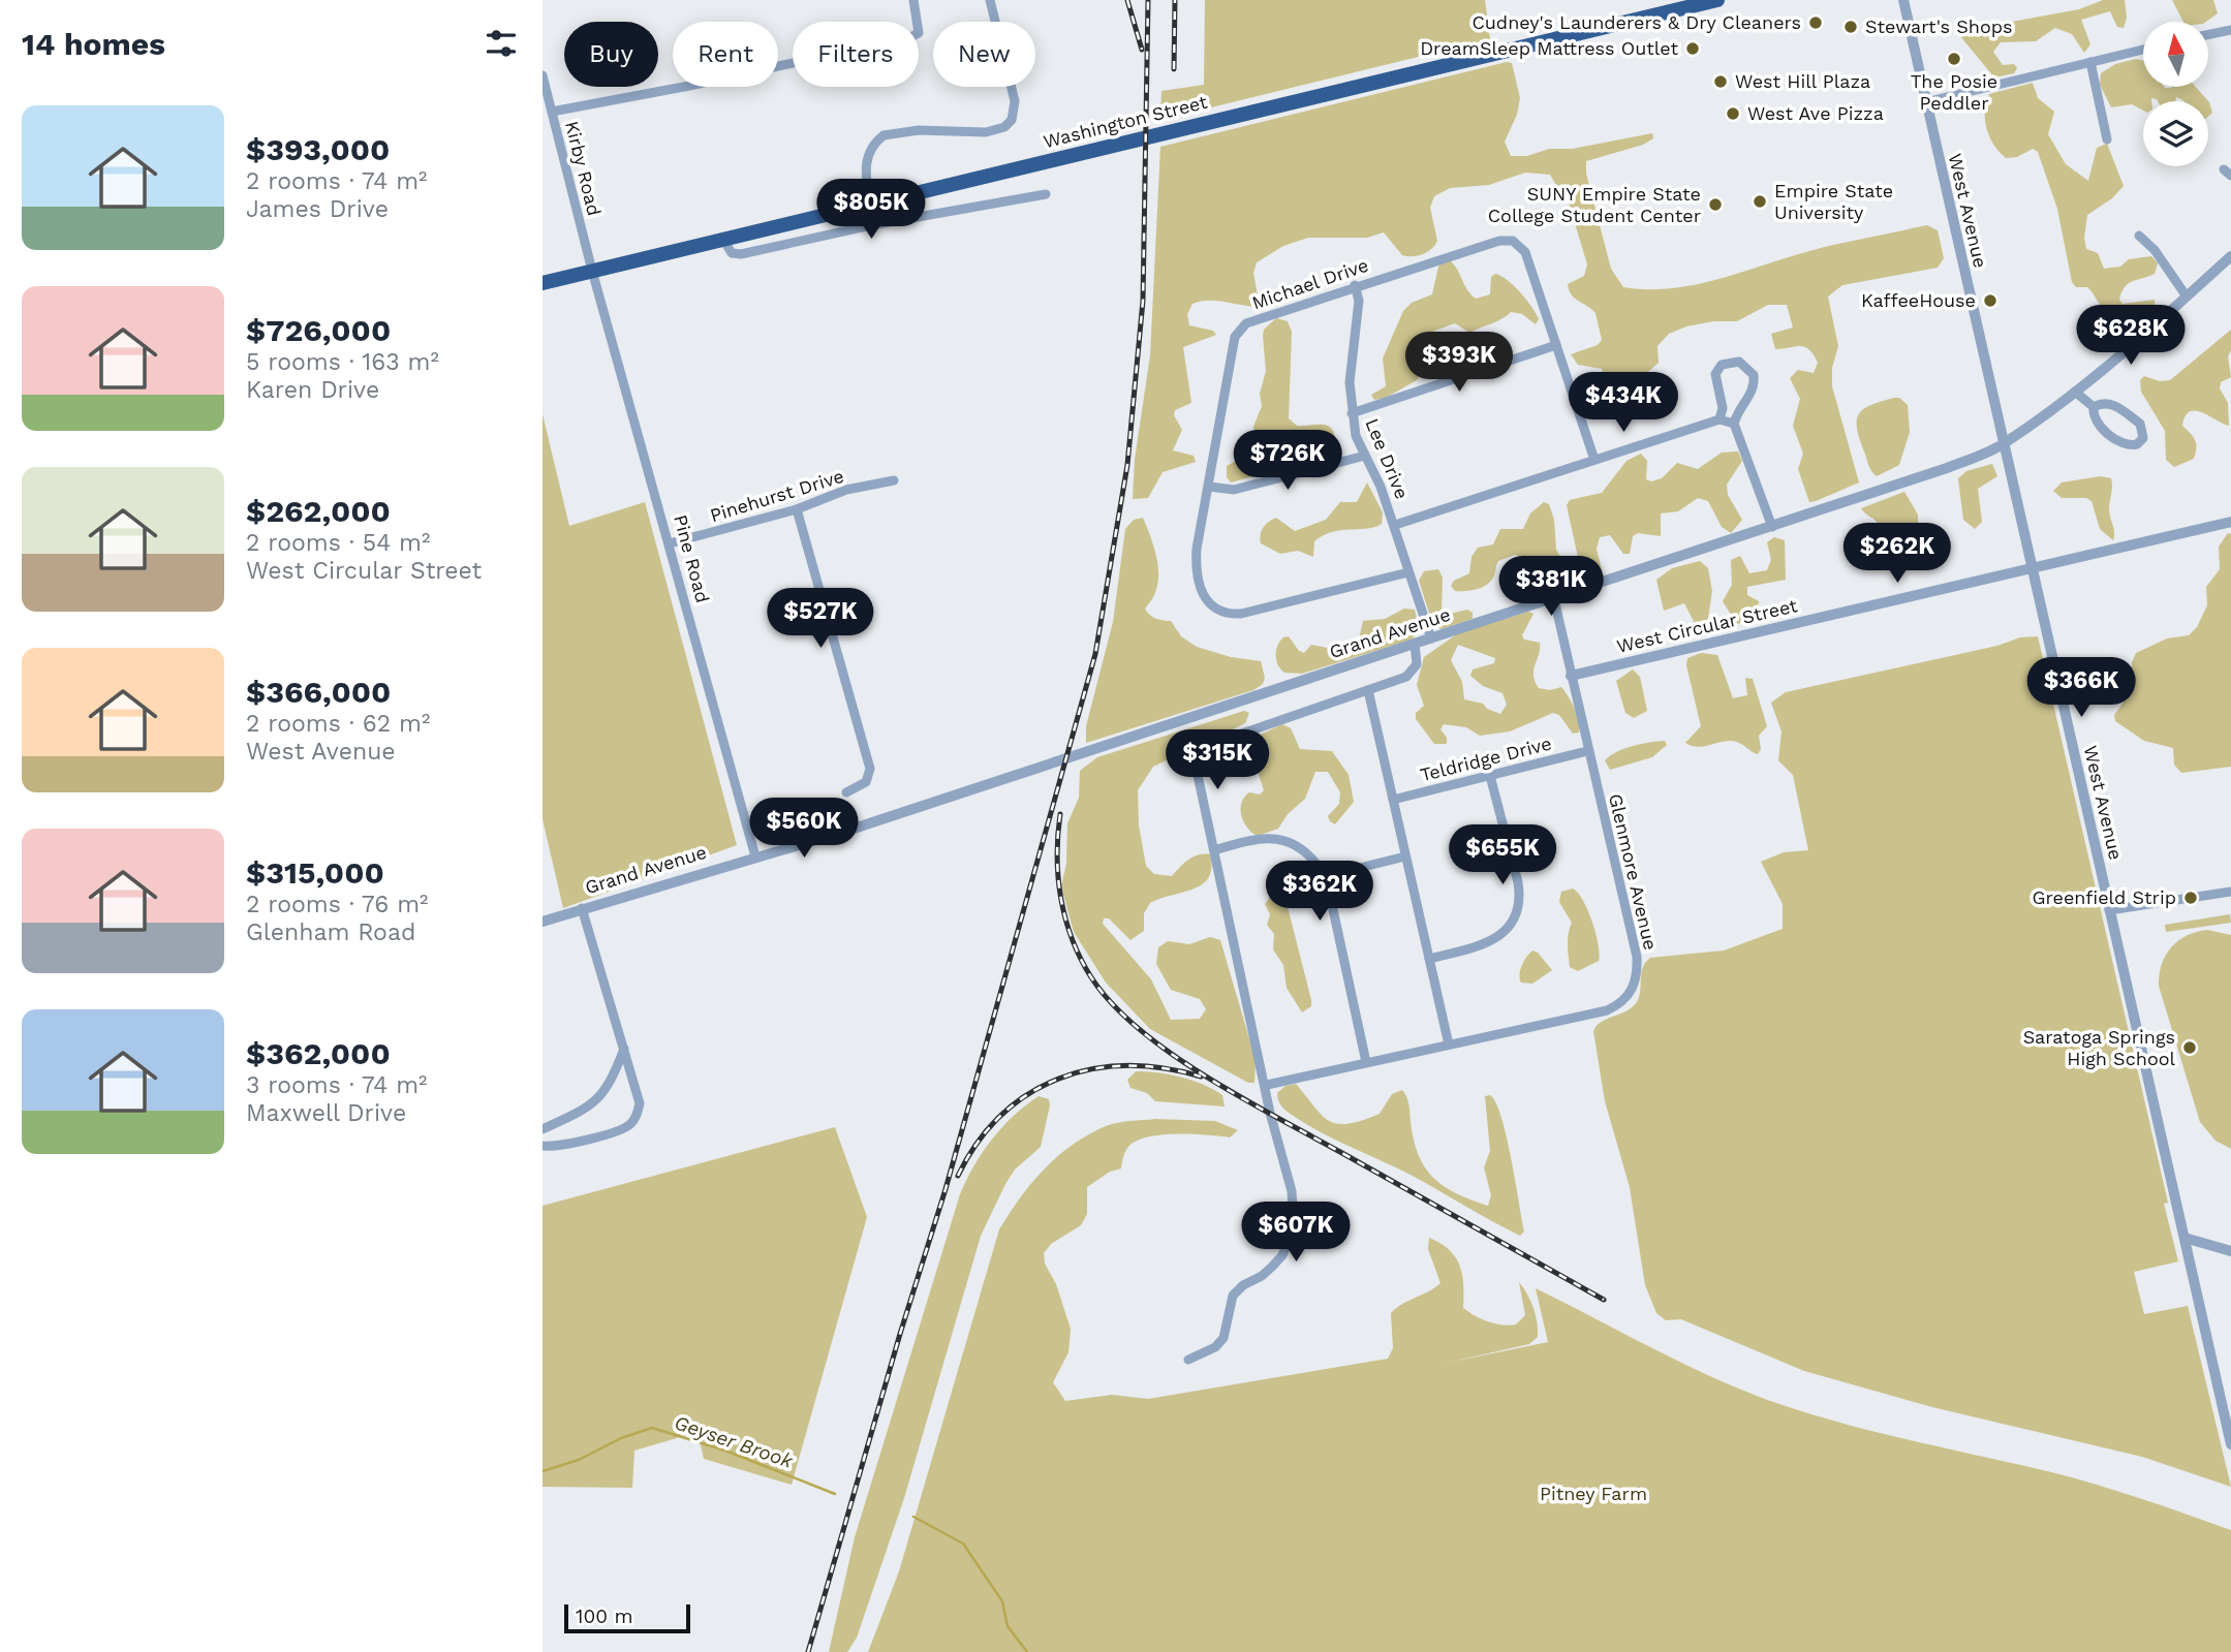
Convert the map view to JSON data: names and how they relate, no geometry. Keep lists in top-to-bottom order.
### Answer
{
  "streets": {
    "highway": ["Washington Street"],
    "street": [
      "Kirby Road",
      "West Avenue",
      "Michael Drive",
      "Lee Drive",
      "Pinehurst Drive",
      "Pine Road",
      "West Circular Street",
      "Grand Avenue",
      "Teldridge Drive",
      "Glenmore Avenue"
    ]
  },
  "crossings": [
    ["Washington Street", "Kirby Road"],
    ["Washington Street", "Pine Road"],
    ["Kirby Road", "Pine Road"],
    ["West Avenue", "West Circular Street"],
    ["West Avenue", "Grand Avenue"],
    ["Michael Drive", "Lee Drive"],
    ["Lee Drive", "Grand Avenue"],
    ["Pinehurst Drive", "Pine Road"],
    ["Pine Road", "Grand Avenue"],
    ["West Circular Street", "Glenmore Avenue"],
    ["Grand Avenue", "Glenmore Avenue"],
    ["Teldridge Drive", "Glenmore Avenue"]
  ],
  "water": ["Geyser Brook"],
  "parks": ["Pitney Farm"],
  "places": [
    "Cudney's Launderers & Dry Cleaners",
    "Stewart's Shops",
    "DreamSleep Mattress Outlet",
    "The Posie Peddler",
    "West Hill Plaza",
    "West Ave Pizza",
    "Empire State University",
    "SUNY Empire State College Student Center",
    "KaffeeHouse",
    "Greenfield Strip",
    "Saratoga Springs High School"
  ],
  "scale_bar": "100 m",
  "north": "top",
  "page": {
    "heading": "14 homes",
    "chip": [
      "Buy",
      "Rent",
      "Filters",
      "New"
    ],
    "list": [
      {
        "name": "$393,000",
        "note": "2 rooms · 74 m² · James Drive"
      },
      {
        "name": "$726,000",
        "note": "5 rooms · 163 m² · Karen Drive"
      },
      {
        "name": "$262,000",
        "note": "2 rooms · 54 m² · West Circular Street"
      },
      {
        "name": "$366,000",
        "note": "2 rooms · 62 m² · West Avenue"
      },
      {
        "name": "$315,000",
        "note": "2 rooms · 76 m² · Glenham Road"
      },
      {
        "name": "$362,000",
        "note": "3 rooms · 74 m² · Maxwell Drive"
      }
    ],
    "price": [
      "$805K",
      "$628K",
      "$393K",
      "$434K",
      "$726K",
      "$262K",
      "$381K",
      "$527K",
      "$366K",
      "$315K",
      "$560K",
      "$655K",
      "$362K",
      "$607K"
    ],
    "scale": "100 m"
  }
}
